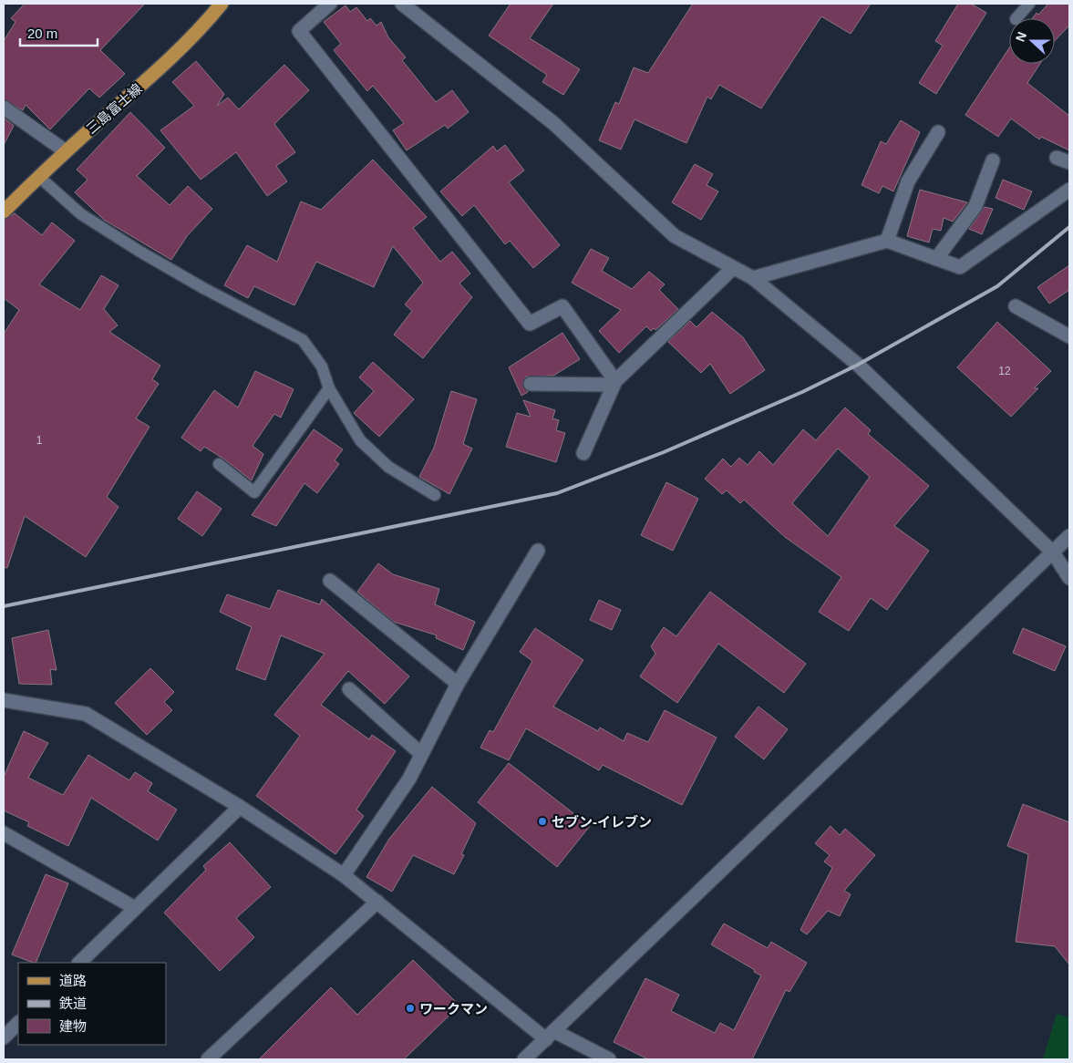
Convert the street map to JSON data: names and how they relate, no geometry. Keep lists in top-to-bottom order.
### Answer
{
  "streets": {
    "main road": ["三島富士線"]
  },
  "places": ["セブン-イレブン", "ワークマン"],
  "house_numbers": ["12", "1"],
  "legend": ["道路", "鉄道", "建物"],
  "scale_bar": "20 m",
  "north": "left"
}
